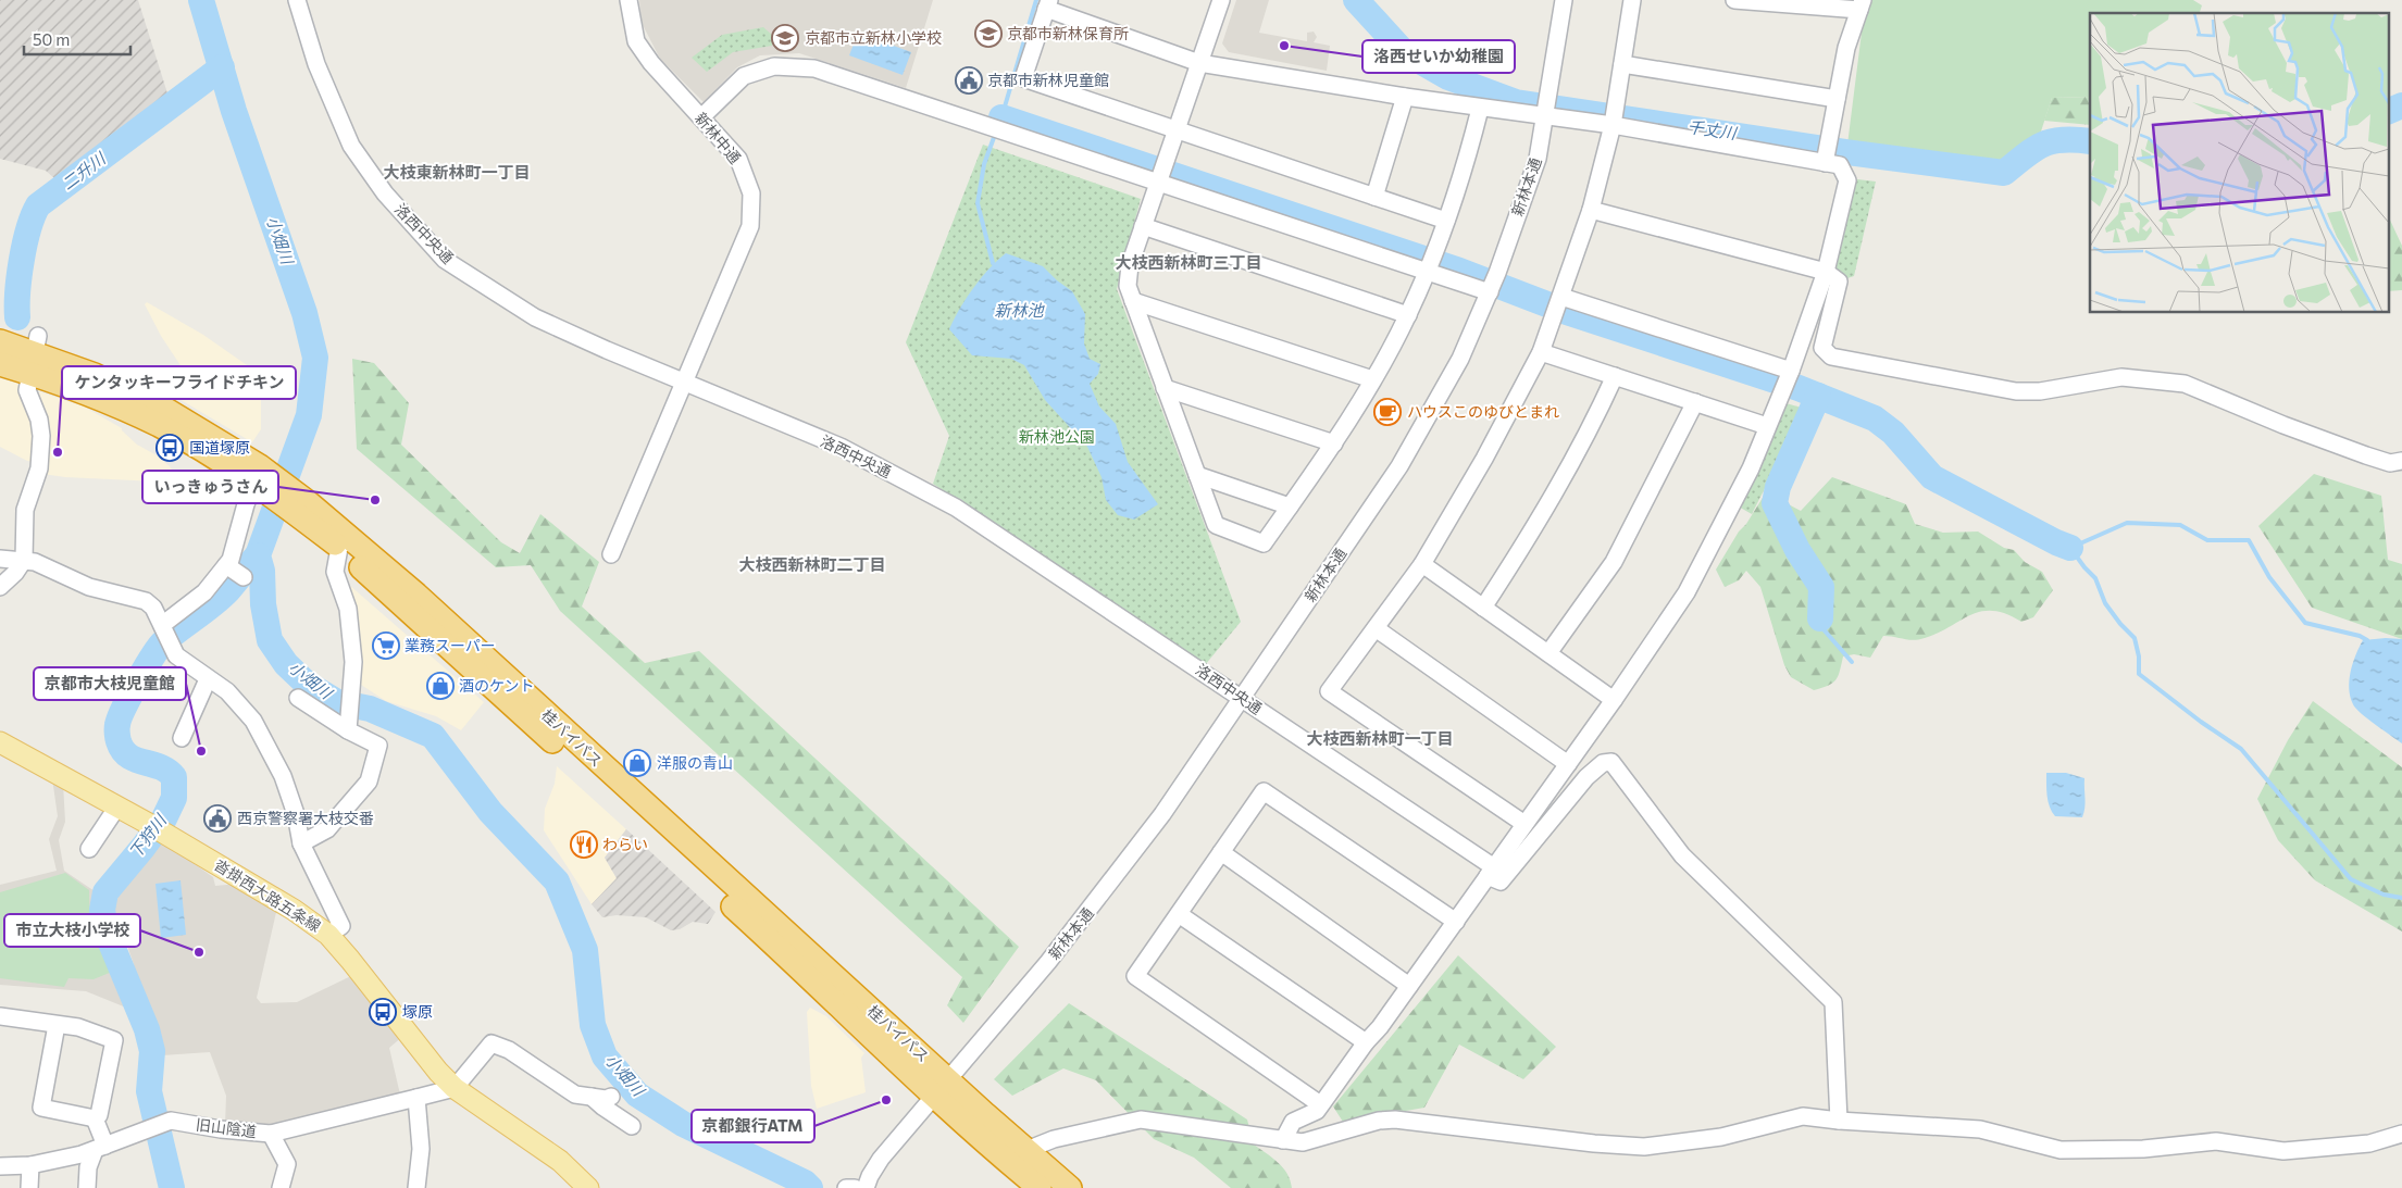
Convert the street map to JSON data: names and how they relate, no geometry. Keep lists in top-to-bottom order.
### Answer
{
  "streets": {
    "highway": ["桂バイパス"],
    "main road": ["沓掛西大路五条線"],
    "street": [
      "新林中通",
      "新林本通",
      "洛西中央通",
      "旧山陰道"
    ]
  },
  "crossings": [
    ["新林中通", "洛西中央通"],
    ["新林本通", "洛西中央通"],
    ["新林本通", "桂バイパス"],
    ["沓掛西大路五条線", "旧山陰道"]
  ],
  "districts": [
    "大枝東新林町一丁目",
    "大枝西新林町三丁目",
    "大枝西新林町二丁目",
    "大枝西新林町一丁目"
  ],
  "water": [
    "千丈川",
    "二升川",
    "小畑川",
    "新林池",
    "下狩川"
  ],
  "parks": ["新林池公園"],
  "places": {
    "school or university": ["京都市新林保育所", "京都市立新林小学校"],
    "other": [
      "洛西せいか幼稚園",
      "ケンタッキーフライドチキン",
      "いっきゅうさん",
      "京都市大枝児童館",
      "市立大枝小学校",
      "京都銀行ATM"
    ],
    "public building": ["京都市新林児童館", "西京警察署大枝交番"],
    "cafe": ["ハウスこのゆびとまれ"],
    "bus stop": ["国道塚原", "塚原"],
    "supermarket": ["業務スーパー"],
    "shop": ["酒のケント", "洋服の青山"],
    "restaurant": ["わらい"]
  },
  "scale_bar": "50 m"
}
